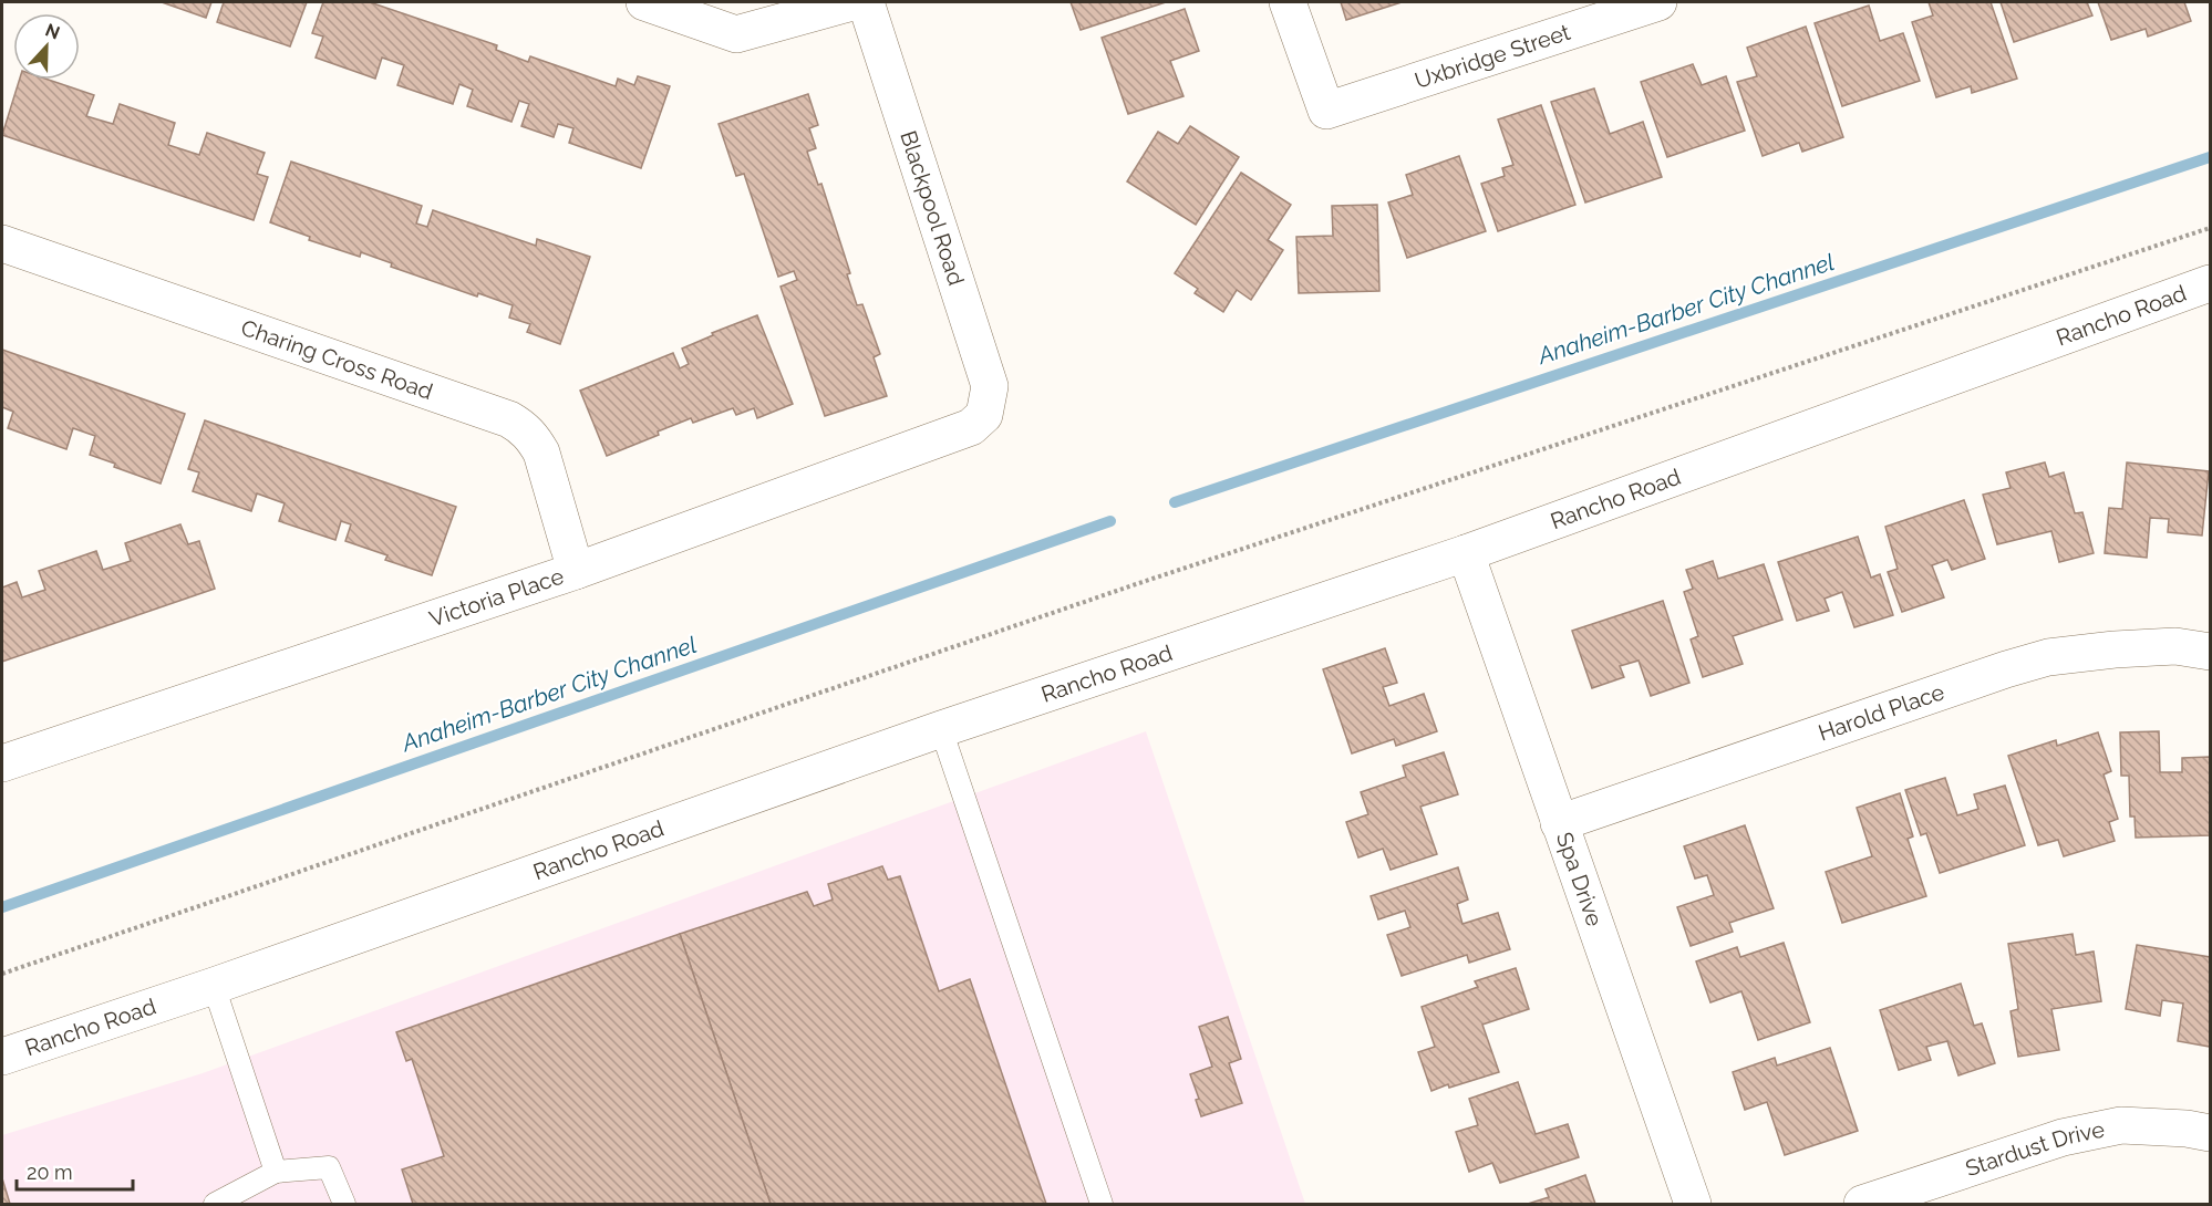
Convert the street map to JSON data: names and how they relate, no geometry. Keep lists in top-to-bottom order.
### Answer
{
  "streets": {
    "street": [
      "Uxbridge Street",
      "Blackpool Road",
      "Rancho Road",
      "Charing Cross Road",
      "Victoria Place",
      "Harold Place",
      "Spa Drive",
      "Stardust Drive"
    ]
  },
  "crossings": [
    ["Blackpool Road", "Victoria Place"],
    ["Rancho Road", "Spa Drive"],
    ["Charing Cross Road", "Victoria Place"],
    ["Harold Place", "Spa Drive"]
  ],
  "water": ["Anaheim-Barber City Channel"],
  "scale_bar": "20 m",
  "north": "top"
}
